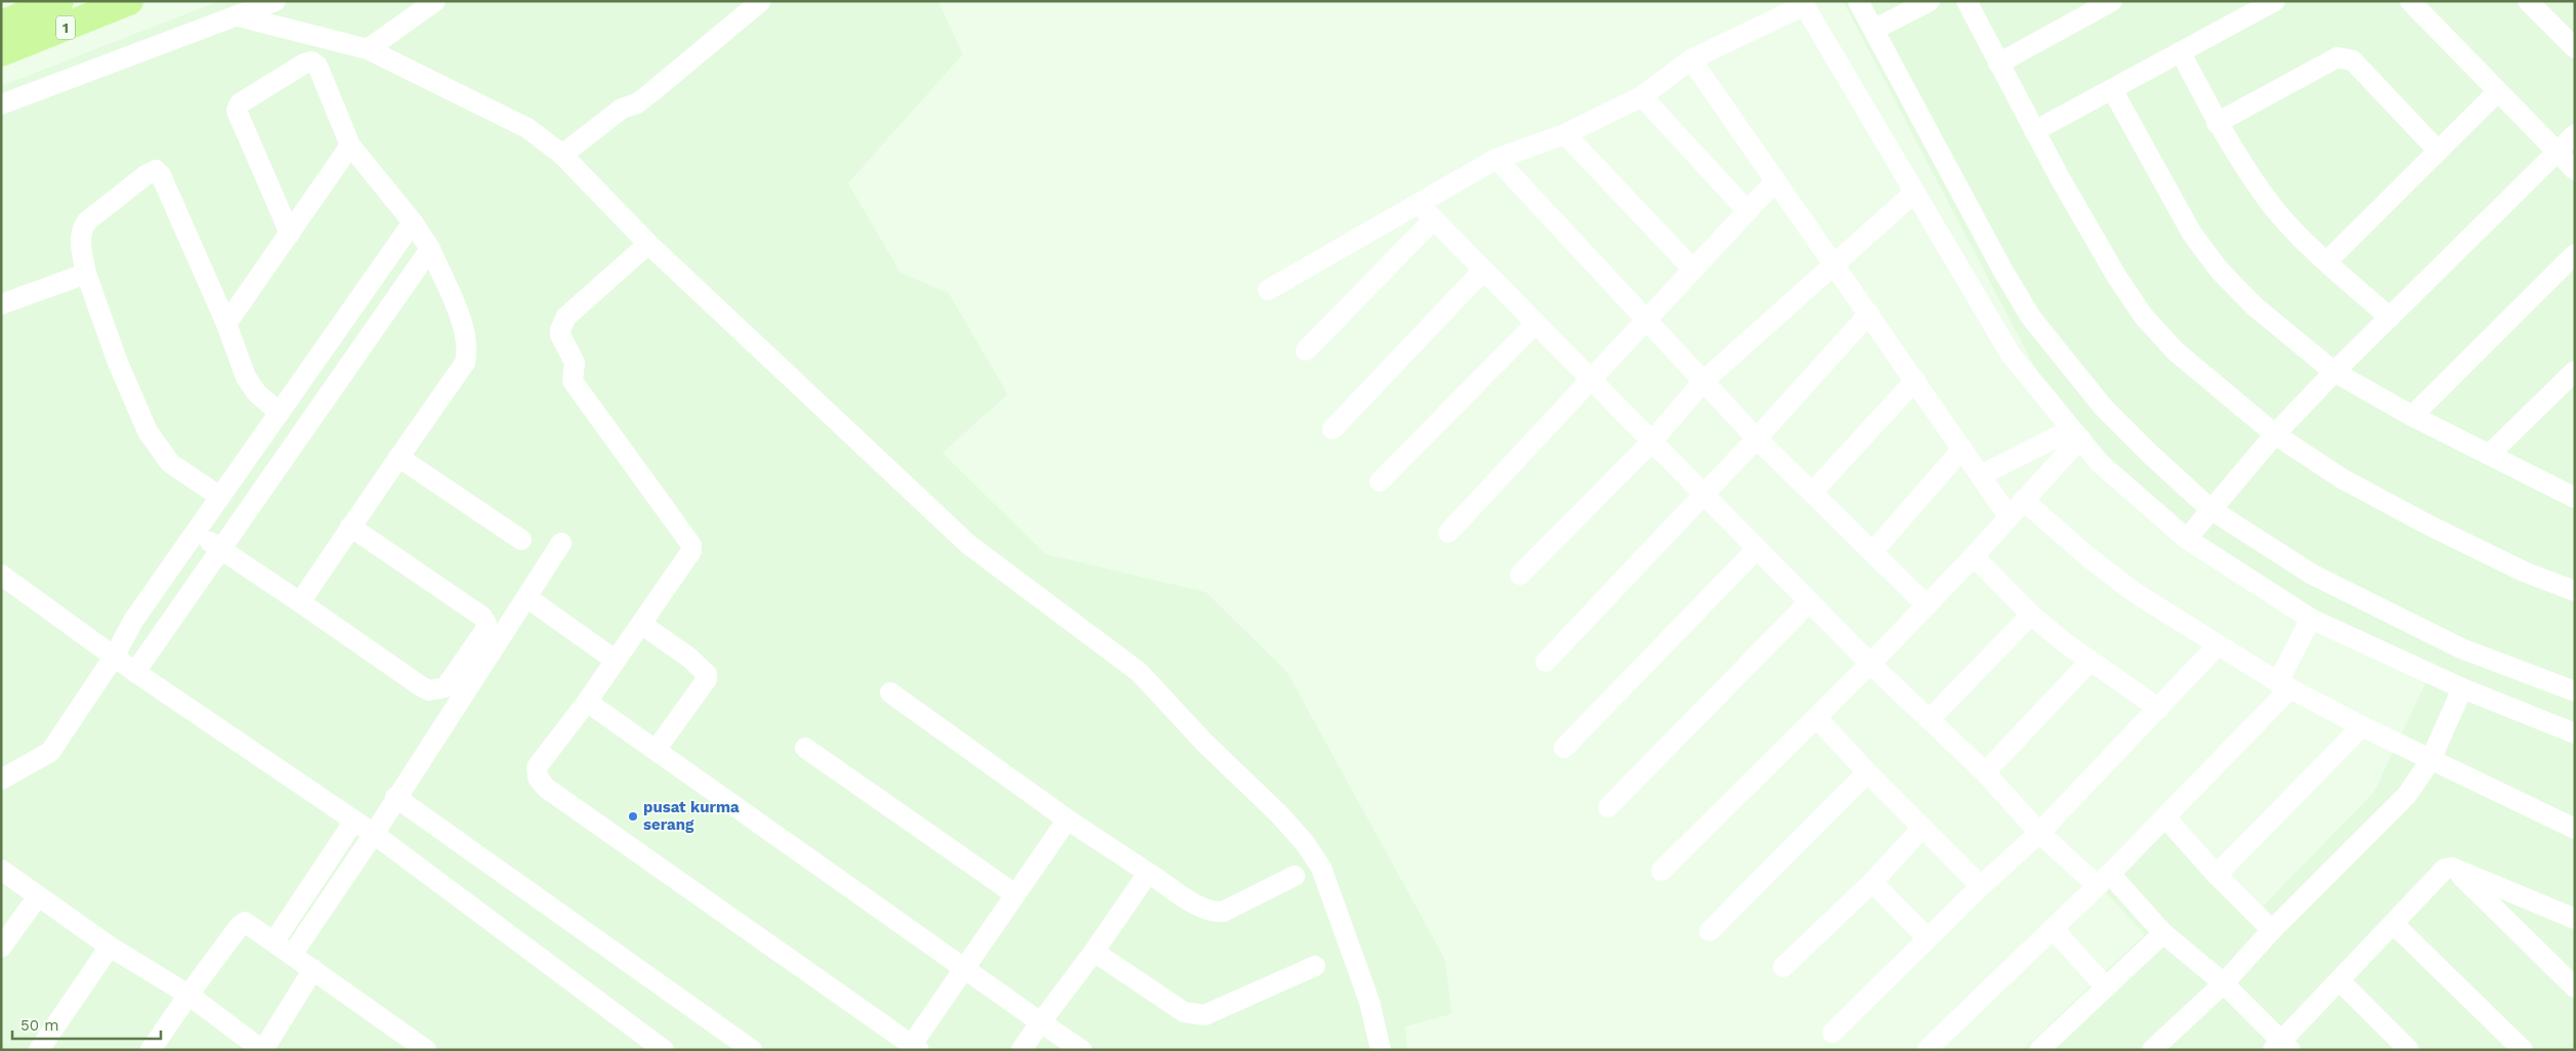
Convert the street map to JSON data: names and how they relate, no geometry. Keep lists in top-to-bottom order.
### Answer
{
  "streets": {
    "highway": ["1"]
  },
  "places": ["pusat kurma serang"],
  "scale_bar": "50 m"
}
